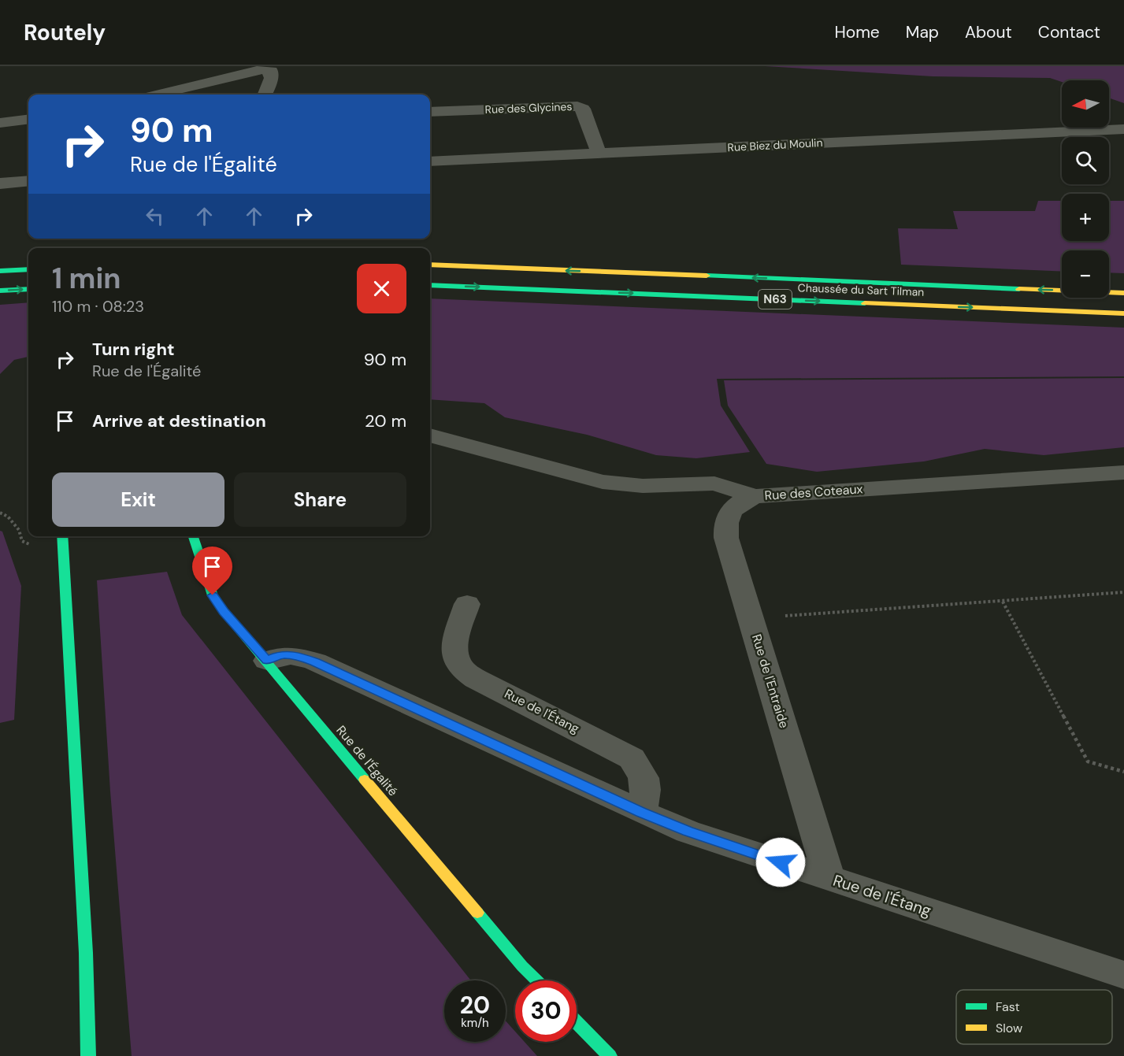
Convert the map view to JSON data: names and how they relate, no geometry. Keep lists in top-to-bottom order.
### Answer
{
  "streets": {
    "main road": ["Chaussée du Sart Tilman", "N63", "Rue de l'Égalité"],
    "street": [
      "Rue des Glycines",
      "Rue Biez du Moulin",
      "Rue des Coteaux",
      "Rue de l'Entraide",
      "Rue de l'Étang"
    ]
  },
  "crossings": [
    ["Rue des Glycines", "Rue Biez du Moulin"],
    ["Rue des Coteaux", "Rue de l'Entraide"],
    ["Rue de l'Entraide", "Rue de l'Étang"],
    ["Rue de l'Étang", "Rue de l'Égalité"]
  ],
  "legend": ["Fast", "Slow"],
  "north": "left",
  "page": {
    "header": "Routely",
    "nav": [
      "Home",
      "Map",
      "About",
      "Contact"
    ],
    "map_buttons": ["+", "−"],
    "turn": ["90 m", "Rue de l'Égalité"],
    "heading": ["1 min", "110 m · 08:23"],
    "list": [
      {
        "name": "Turn right",
        "note": "Rue de l'Égalité",
        "value": "90 m"
      },
      {
        "name": "Arrive at destination",
        "value": "20 m"
      }
    ],
    "buttons": ["Exit", "Share"],
    "speed": "20 km/h",
    "limit": "30"
  }
}
